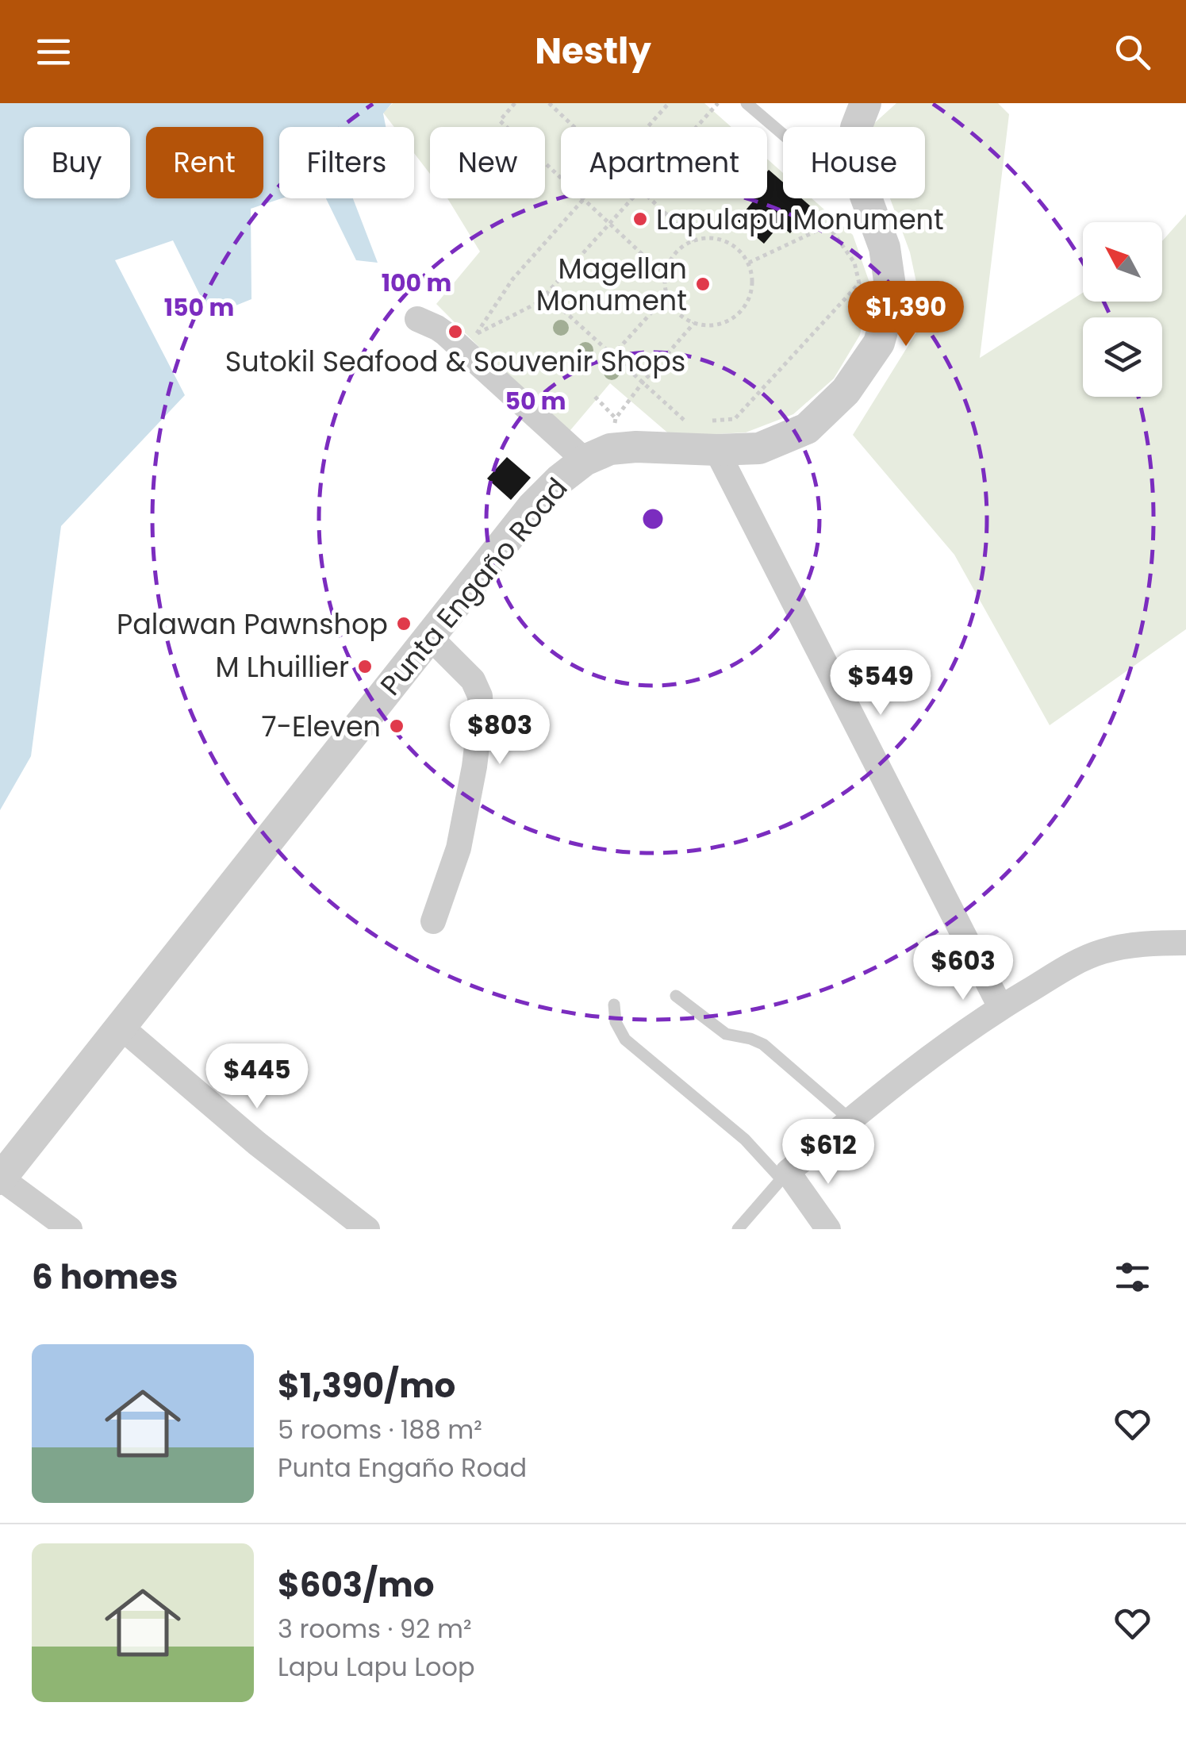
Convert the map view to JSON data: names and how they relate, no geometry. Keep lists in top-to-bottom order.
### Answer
{
  "streets": {
    "street": ["Punta Engaño Road"]
  },
  "places": [
    "Lapulapu Monument",
    "Magellan Monument",
    "Sutokil Seafood & Souvenir Shops",
    "Palawan Pawnshop",
    "M Lhuillier",
    "7-Eleven"
  ],
  "north": "top left",
  "page": {
    "header": "Nestly",
    "chip": [
      "Buy",
      "Rent",
      "Filters",
      "New",
      "Apartment",
      "House"
    ],
    "price": [
      "$1,390",
      "$549",
      "$803",
      "$603",
      "$445",
      "$612"
    ],
    "heading": "6 homes",
    "list": [
      {
        "name": "$1,390/mo",
        "note": "5 rooms · 188 m² · Punta Engaño Road"
      },
      {
        "name": "$603/mo",
        "note": "3 rooms · 92 m² · Lapu Lapu Loop"
      }
    ]
  },
  "rings": ["100 m", "150 m", "50 m"]
}
